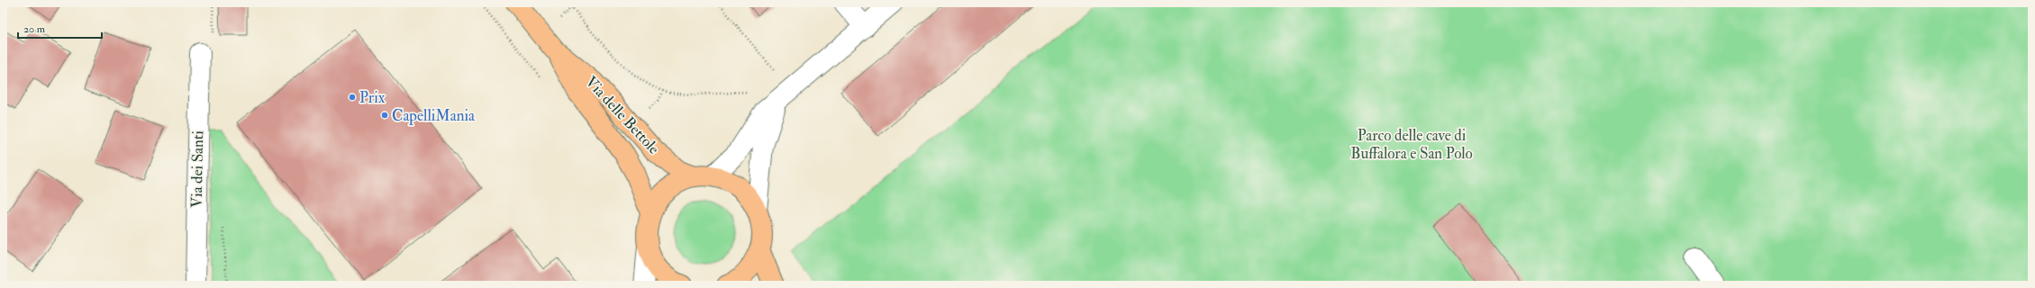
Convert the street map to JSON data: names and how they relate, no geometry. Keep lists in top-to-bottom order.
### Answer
{
  "streets": {
    "main road": ["Via delle Bettole"],
    "street": ["Via dei Santi"]
  },
  "parks": ["Parco delle cave di Buffalora e San Polo"],
  "places": ["Prix", "CapelliMania"],
  "scale_bar": "20 m"
}
